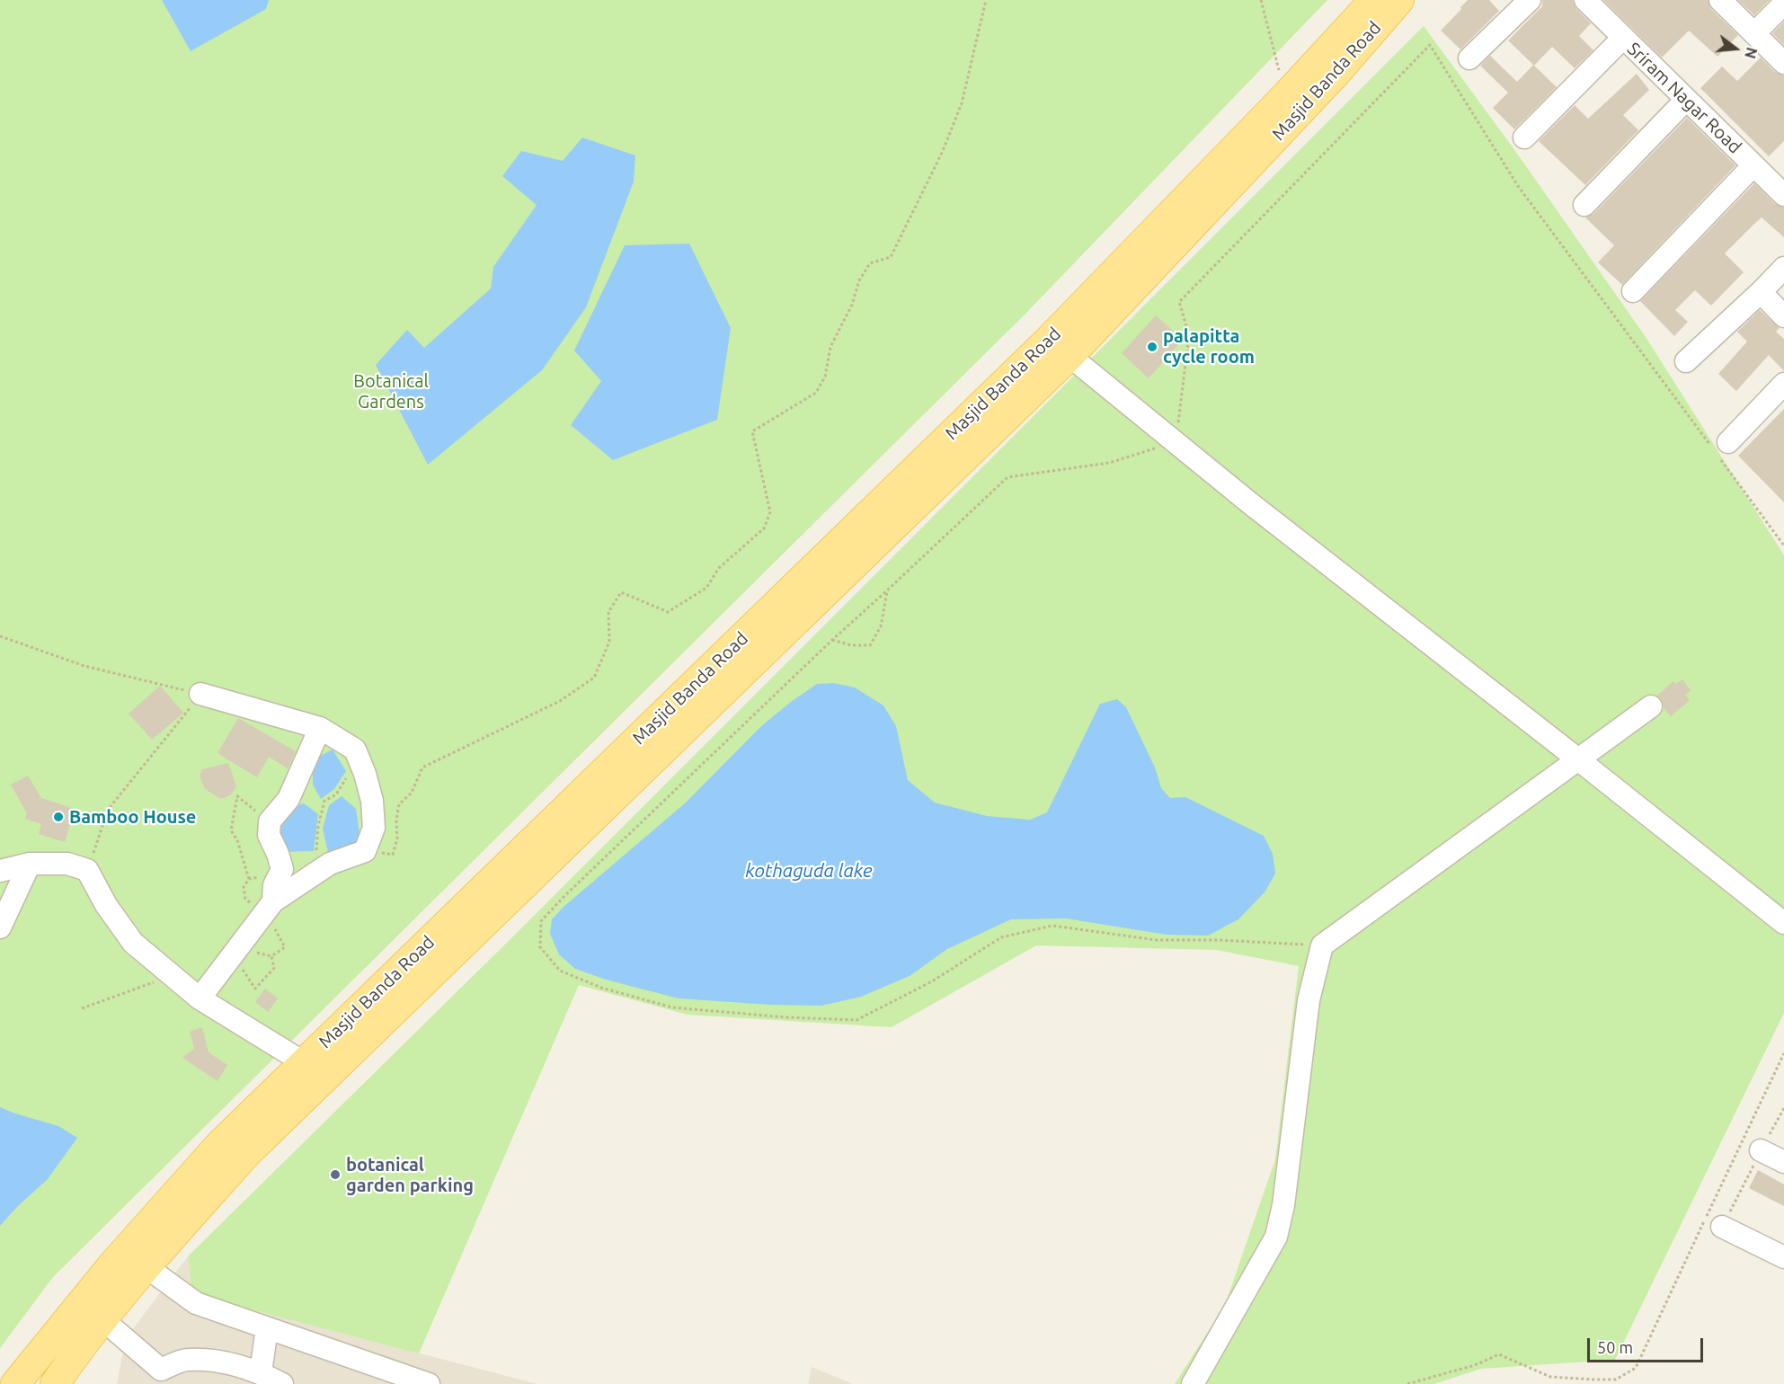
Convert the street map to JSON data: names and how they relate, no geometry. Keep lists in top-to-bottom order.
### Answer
{
  "streets": {
    "main road": ["Masjid Banda Road"],
    "street": ["Sriram Nagar Road"]
  },
  "water": ["kothaguda lake"],
  "parks": ["Botanical Gardens"],
  "places": ["palapitta cycle room", "Bamboo House", "botanical garden parking"],
  "scale_bar": "50 m",
  "north": "right"
}
